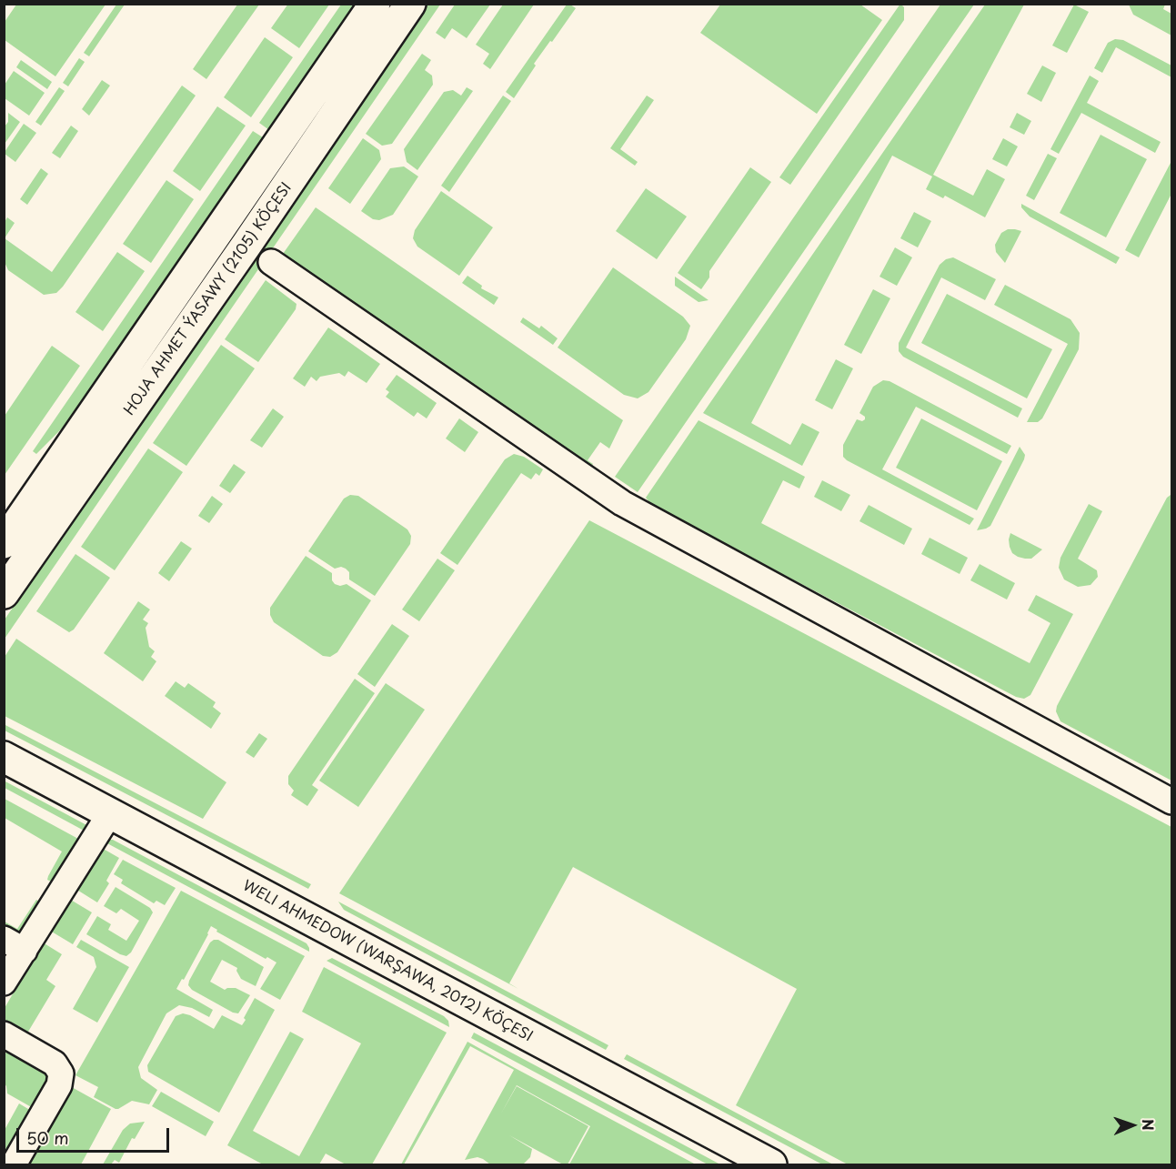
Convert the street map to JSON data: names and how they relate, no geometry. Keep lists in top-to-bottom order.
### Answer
{
  "streets": {
    "main road": ["HOJA AHMET ÝASAWY (2105) KÖÇESI", "WELI AHMEDOW (WARŞAWA, 2012) KÖÇESI"]
  },
  "scale_bar": "50 m",
  "north": "right"
}
